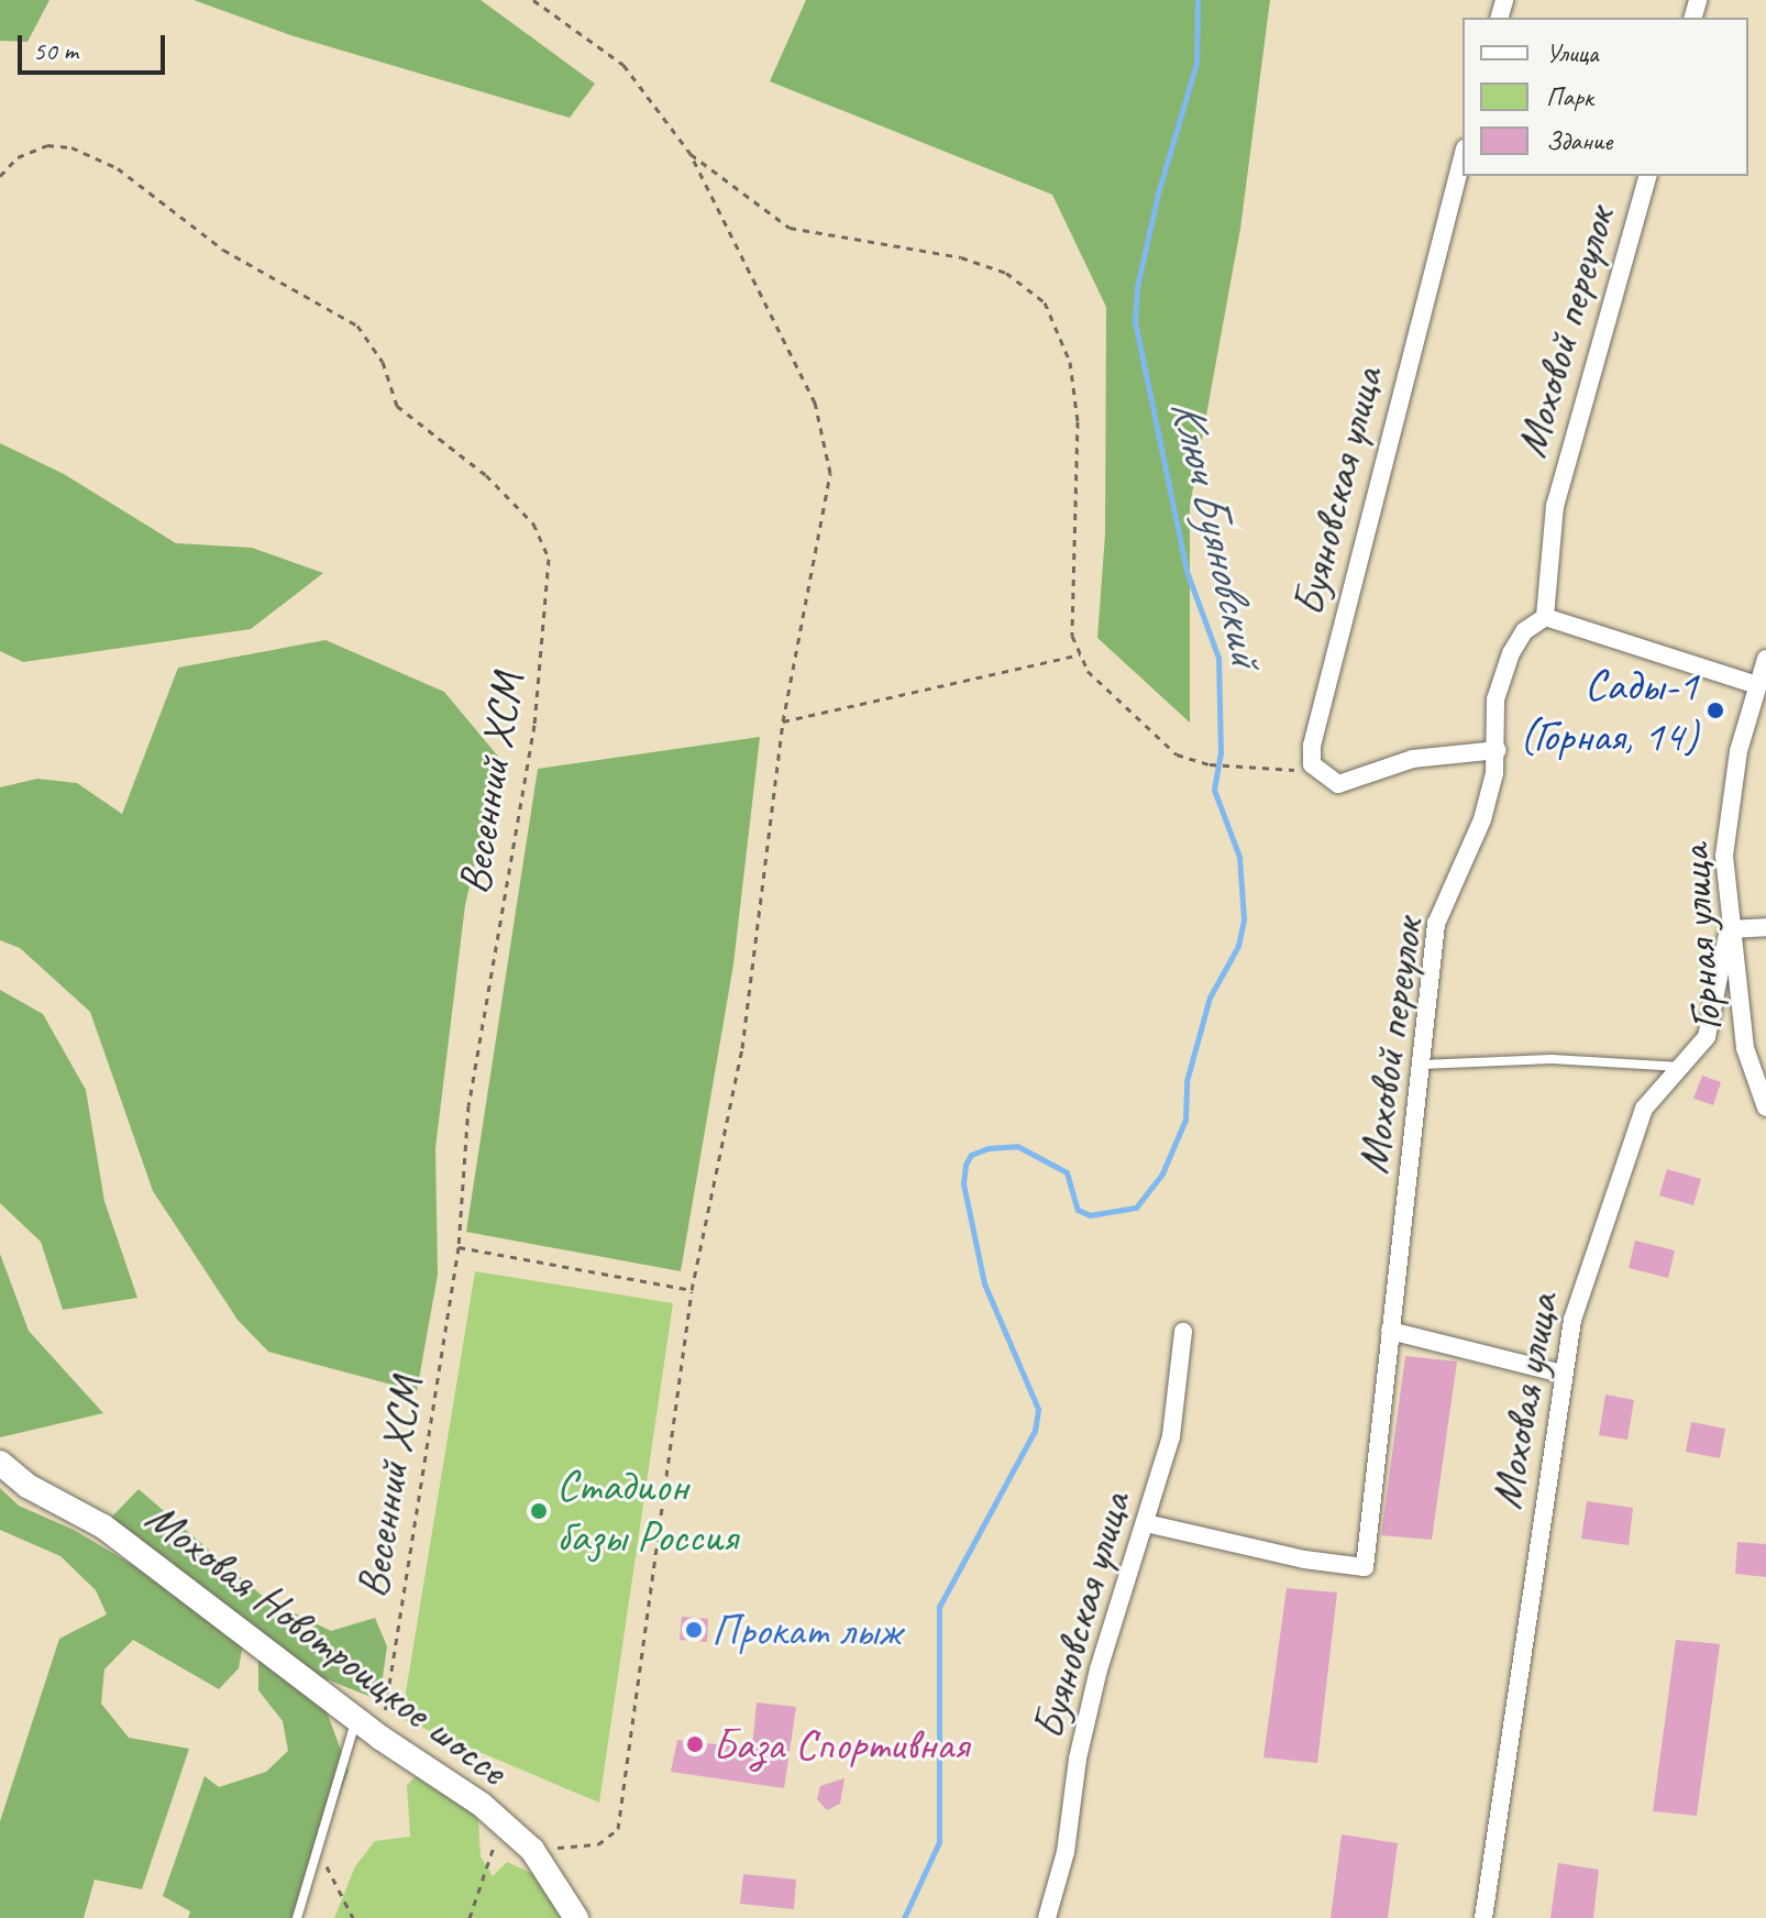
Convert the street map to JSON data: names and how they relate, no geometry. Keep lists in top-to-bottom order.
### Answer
{
  "streets": {
    "main road": ["Моховая Новотроицкое шоссе"],
    "street": [
      "Моховой переулок",
      "Буяновская улица",
      "Горная улица",
      "Моховая улица"
    ],
    "path": ["Весенний ХСМ"]
  },
  "crossings": [
    ["Моховой переулок", "Буяновская улица"],
    ["Весенний ХСМ", "Моховая Новотроицкое шоссе"],
    ["Горная улица", "Моховая улица"]
  ],
  "water": ["Ключ Буяновский"],
  "places": [
    "Сады-1 (Горная, 14)",
    "Стадион базы Россия",
    "Прокат лыж",
    "База Спортивная"
  ],
  "legend": ["Улица", "Парк", "Здание"],
  "scale_bar": "50 m"
}
